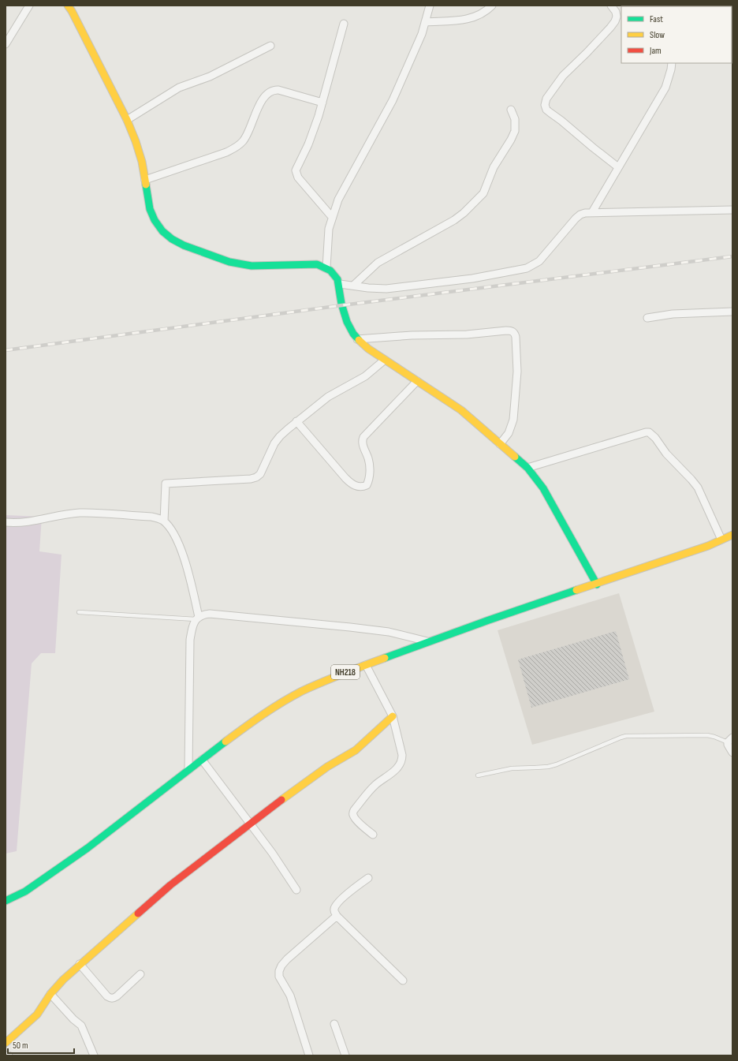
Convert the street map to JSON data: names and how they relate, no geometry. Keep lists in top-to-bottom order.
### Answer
{
  "streets": {
    "main road": ["NH218"]
  },
  "legend": ["Fast", "Slow", "Jam"],
  "scale_bar": "50 m"
}
